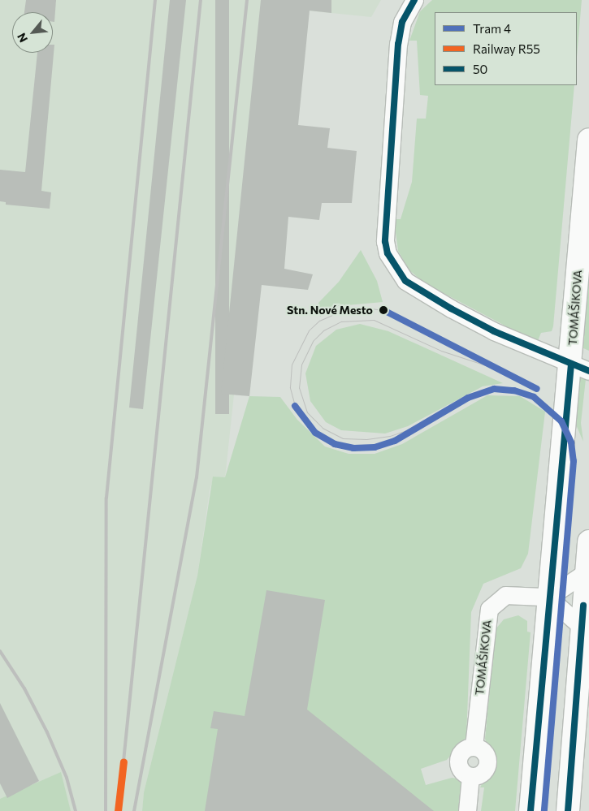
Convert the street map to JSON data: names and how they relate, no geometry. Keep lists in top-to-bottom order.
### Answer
{
  "streets": {
    "main road": ["TOMÁŠIKOVA"]
  },
  "places": ["Stn. Nové Mesto"],
  "lines": ["transit line 50", "tram line 4", "rail line R55"],
  "legend": ["Tram 4", "Railway R55", "50"],
  "north": "bottom left"
}
